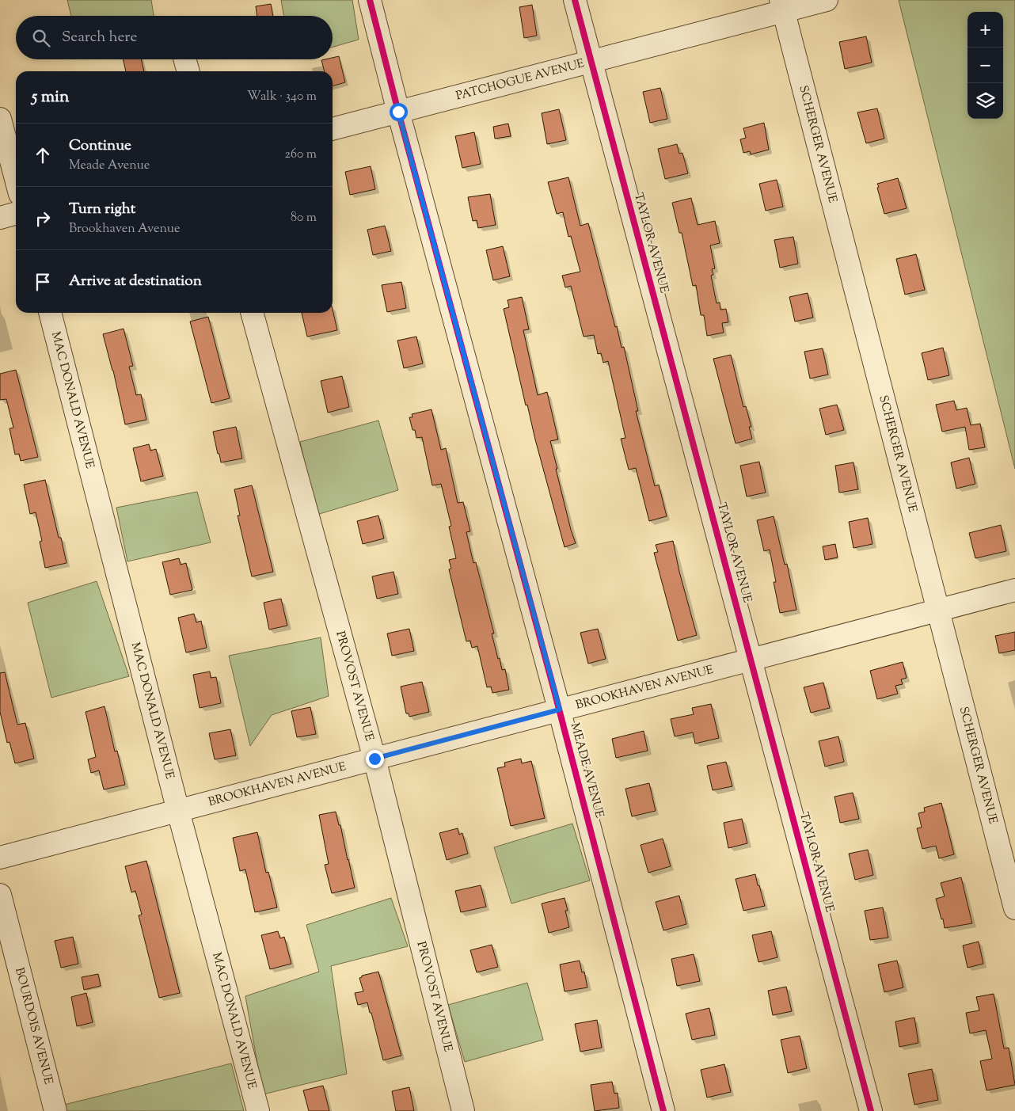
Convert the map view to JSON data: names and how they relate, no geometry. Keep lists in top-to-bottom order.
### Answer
{
  "streets": {
    "street": [
      "PATCHOGUE AVENUE",
      "SCHERGER AVENUE",
      "TAYLOR AVENUE",
      "MAC DONALD AVENUE",
      "PROVOST AVENUE",
      "BROOKHAVEN AVENUE",
      "MEADE AVENUE",
      "BOURDOIS AVENUE"
    ]
  },
  "crossings": [
    ["PATCHOGUE AVENUE", "SCHERGER AVENUE"],
    ["PATCHOGUE AVENUE", "TAYLOR AVENUE"],
    ["PATCHOGUE AVENUE", "MEADE AVENUE"],
    ["SCHERGER AVENUE", "BROOKHAVEN AVENUE"],
    ["TAYLOR AVENUE", "BROOKHAVEN AVENUE"],
    ["MAC DONALD AVENUE", "BROOKHAVEN AVENUE"],
    ["PROVOST AVENUE", "BROOKHAVEN AVENUE"],
    ["BROOKHAVEN AVENUE", "MEADE AVENUE"]
  ],
  "page": {
    "map_buttons": ["+", "−"],
    "search": "Search here",
    "heading": ["5 min", "Walk · 340 m"],
    "list": [
      ["Continue", "Meade Avenue", "260 m"],
      ["Turn right", "Brookhaven Avenue", "80 m"],
      "Arrive at destination"
    ]
  }
}
